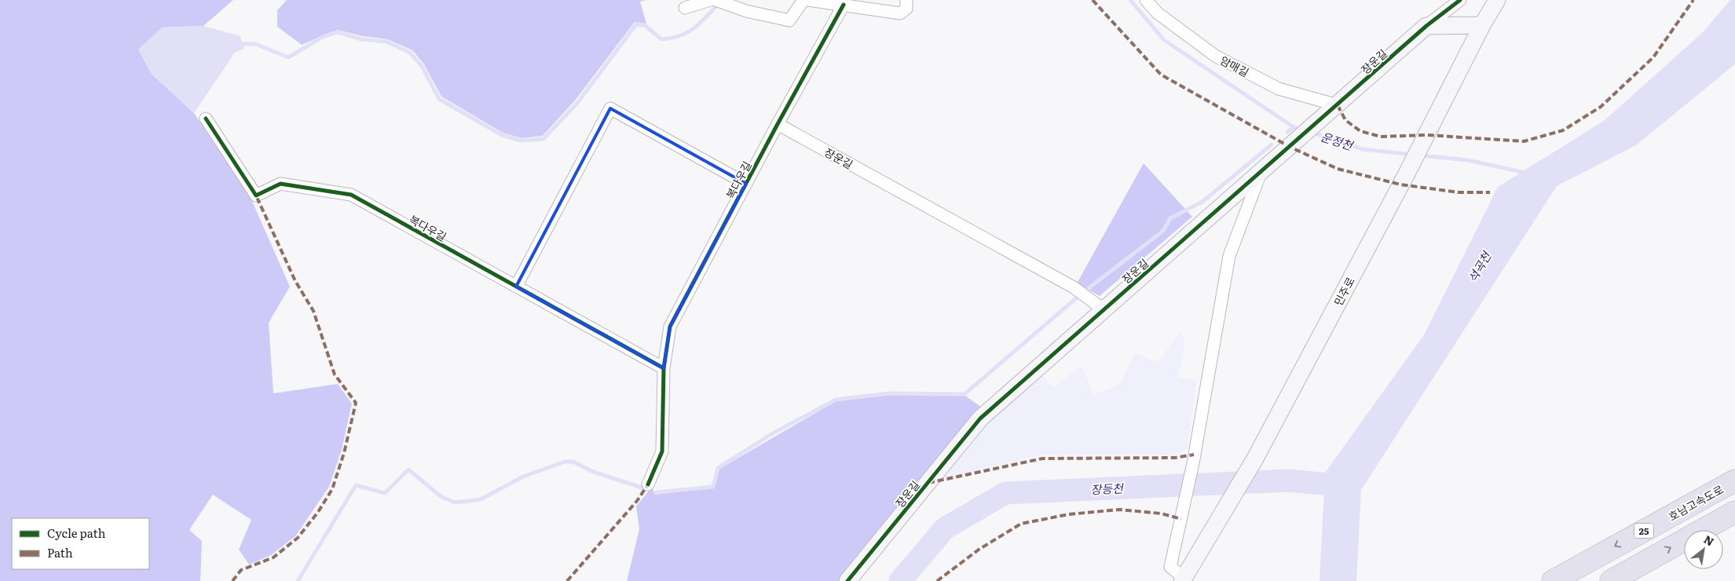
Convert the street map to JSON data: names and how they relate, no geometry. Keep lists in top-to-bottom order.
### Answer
{
  "streets": {
    "highway": ["호남고속도로", "25"],
    "street": [
      "장운길",
      "암매길",
      "복다우길",
      "민주로"
    ]
  },
  "crossings": [
    ["장운길", "암매길"],
    ["장운길", "복다우길"],
    ["장운길", "민주로"]
  ],
  "water": ["운정천", "석곡천", "장등천"],
  "legend": ["Cycle path", "Path"],
  "north": "top right"
}
